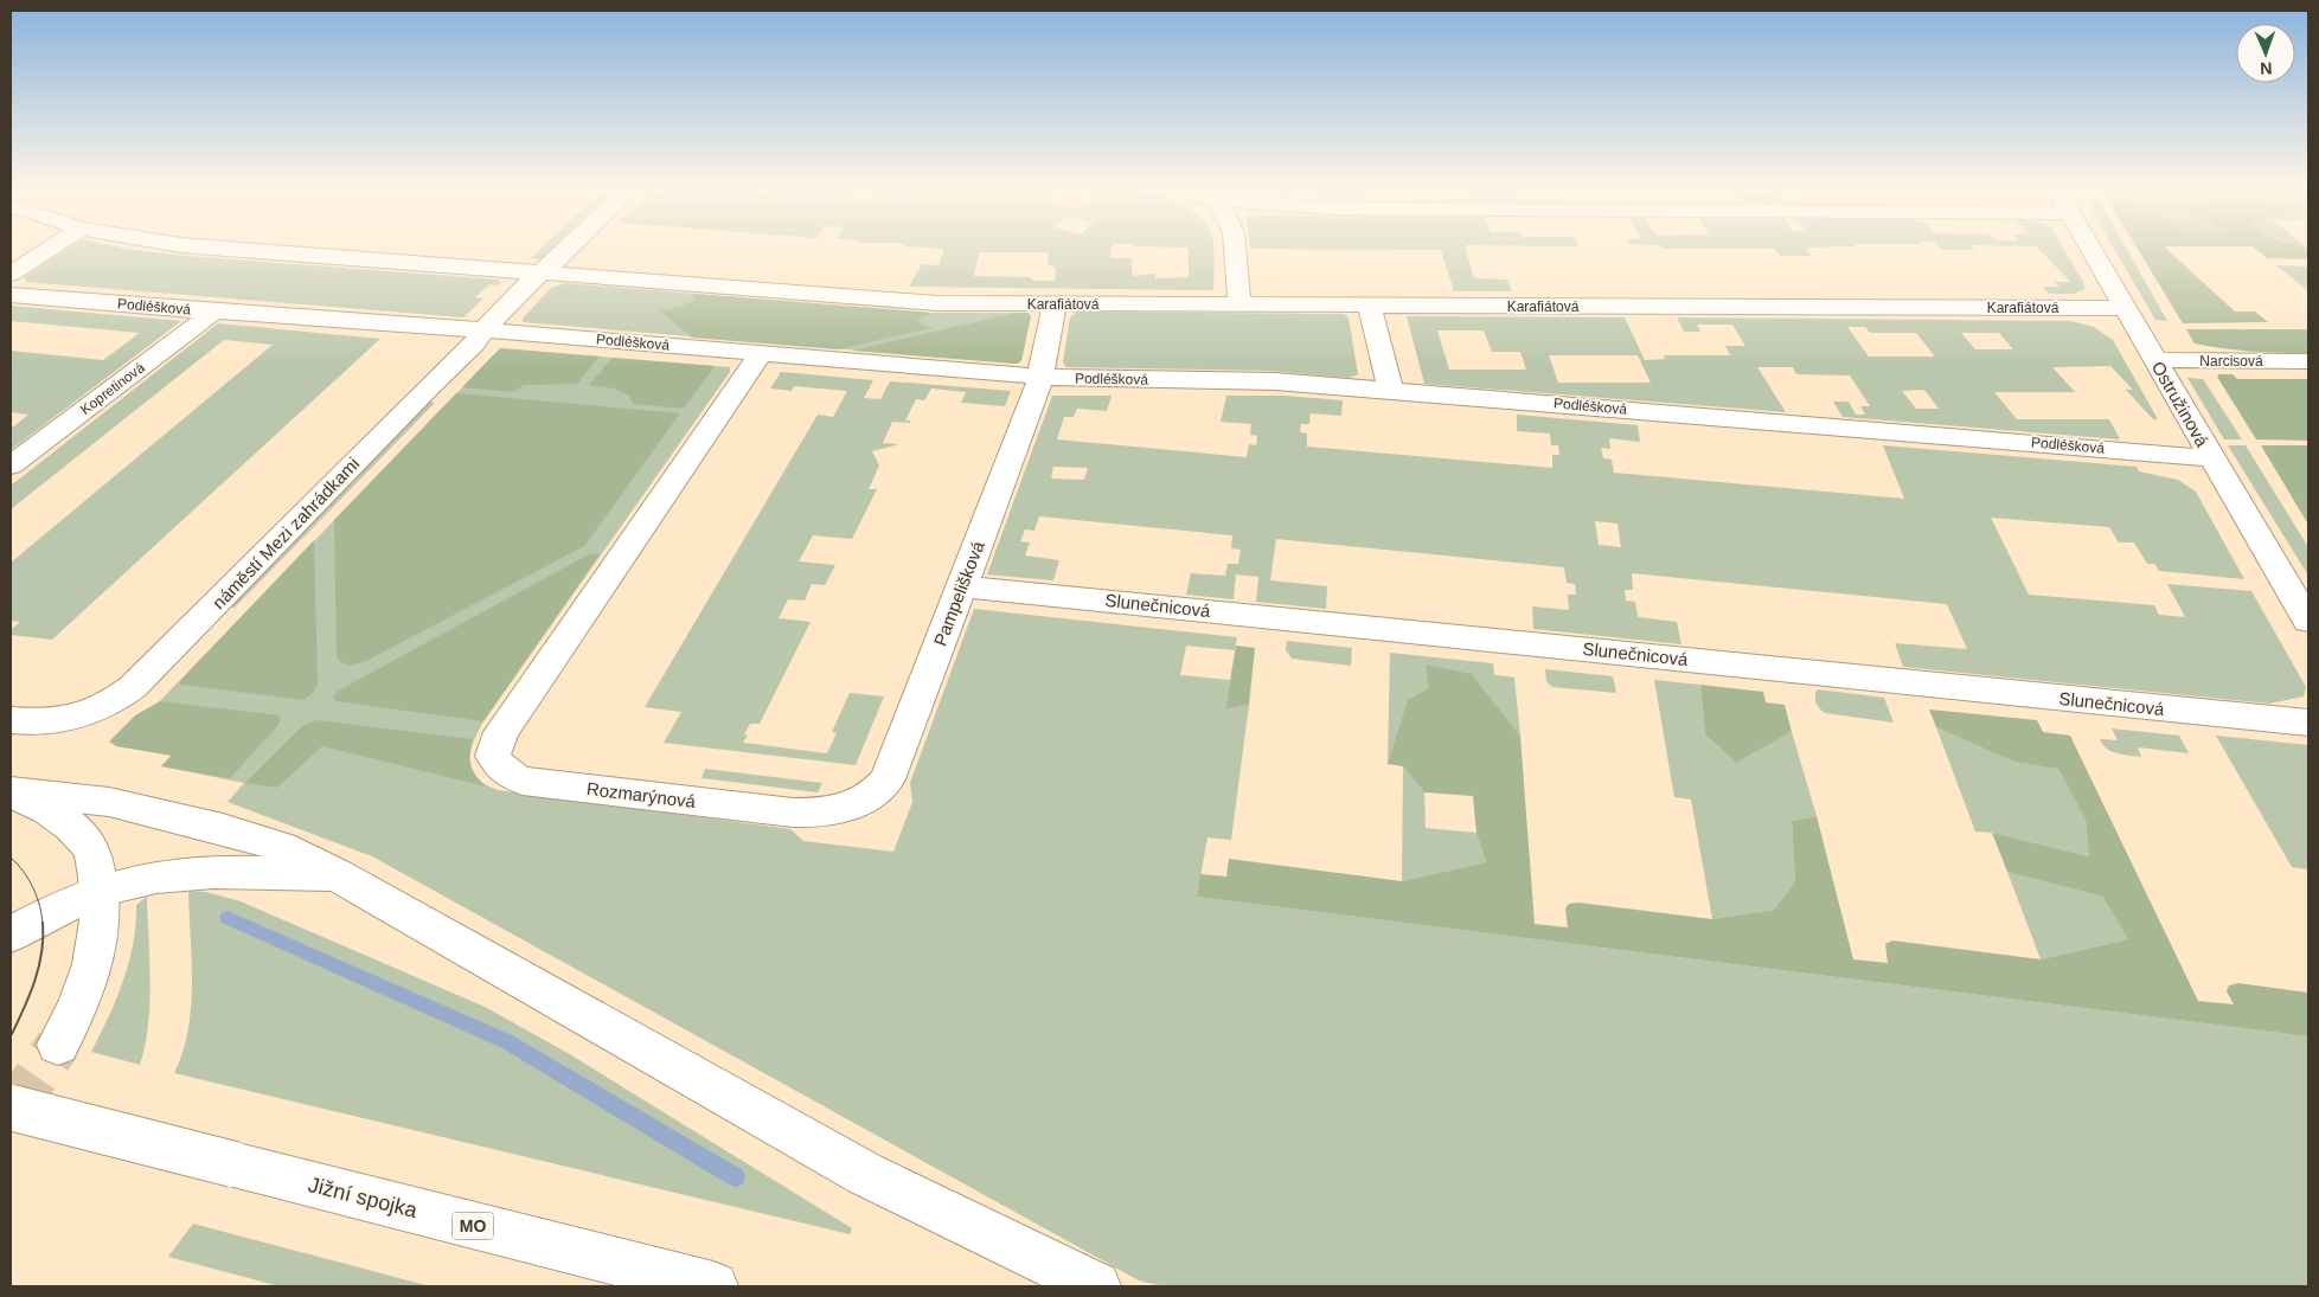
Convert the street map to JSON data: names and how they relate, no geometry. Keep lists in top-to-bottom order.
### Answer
{
  "streets": {
    "main road": [
      "Karafiátová",
      "Podléšková",
      "Narcisová",
      "Kopretinová",
      "Ostružinová",
      "náměstí Mezi zahrádkami",
      "Pampelišková",
      "Slunečnicová",
      "Rozmarýnová",
      "Jižní spojka",
      "MO"
    ]
  },
  "crossings": [
    ["Karafiátová", "Ostružinová"],
    ["Karafiátová", "náměstí Mezi zahrádkami"],
    ["Karafiátová", "Pampelišková"],
    ["Podléšková", "Kopretinová"],
    ["Podléšková", "Ostružinová"],
    ["Podléšková", "náměstí Mezi zahrádkami"],
    ["Podléšková", "Pampelišková"],
    ["Podléšková", "Rozmarýnová"],
    ["Narcisová", "Ostružinová"],
    ["Pampelišková", "Slunečnicová"],
    ["Pampelišková", "Rozmarýnová"]
  ],
  "north": "bottom"
}
